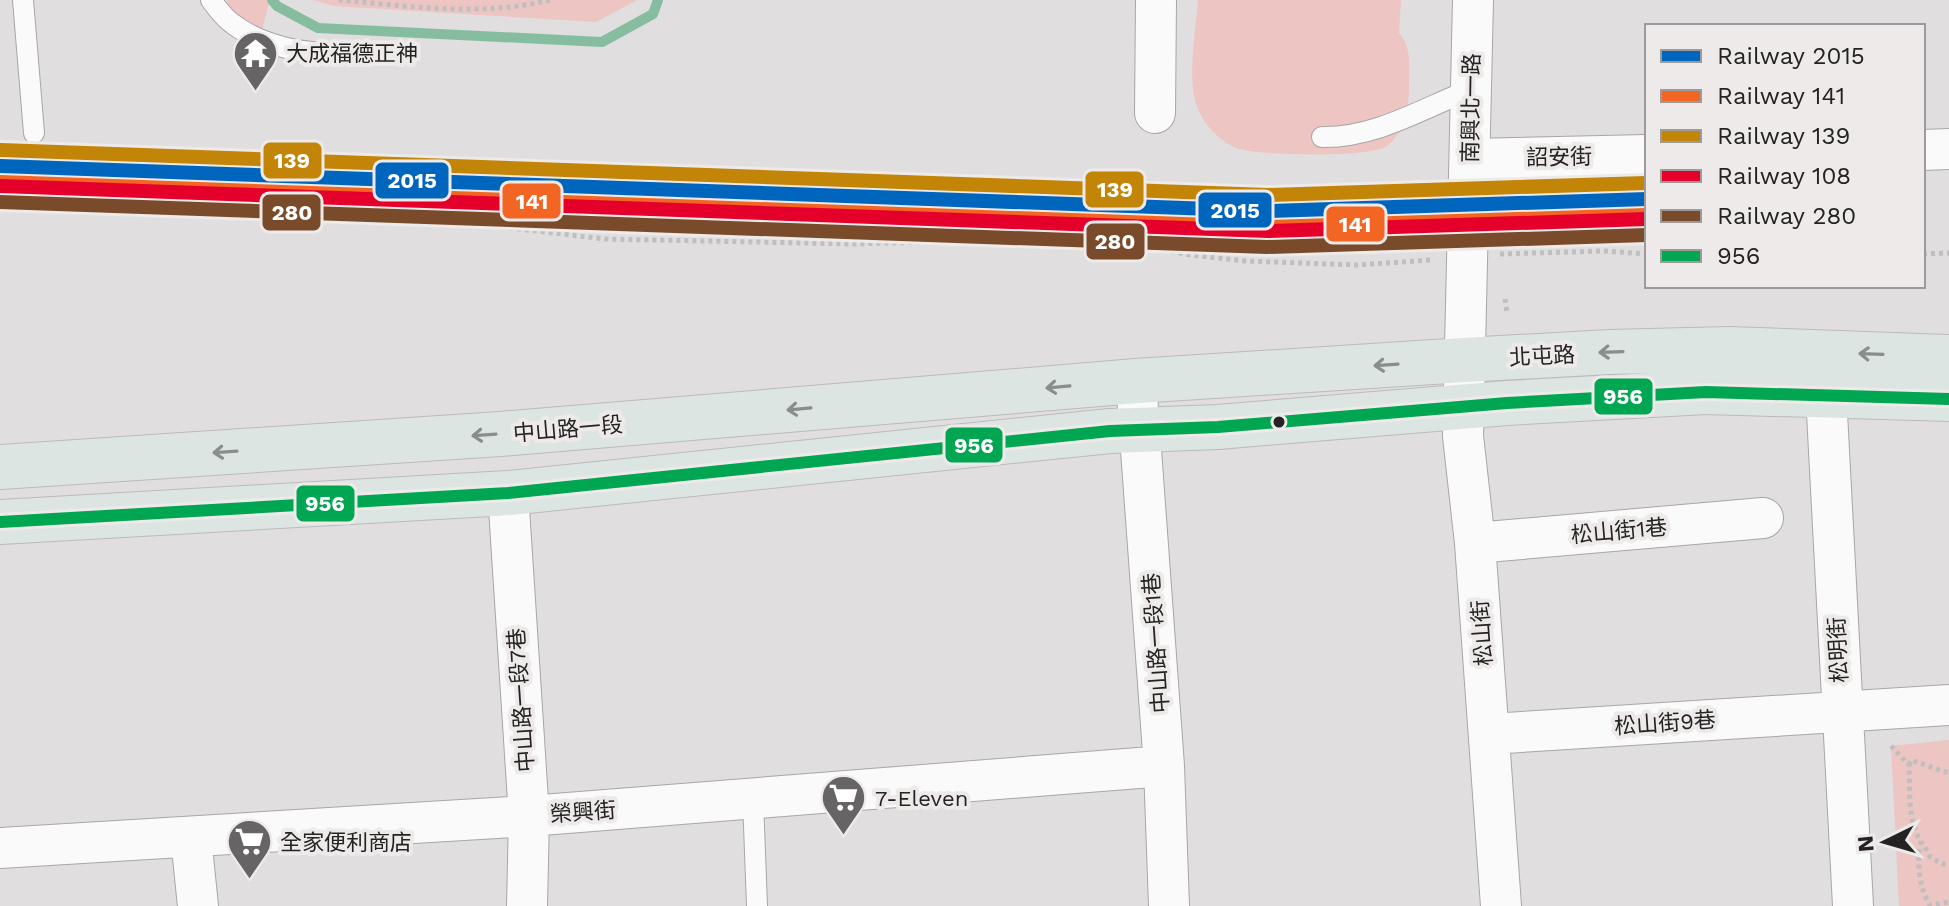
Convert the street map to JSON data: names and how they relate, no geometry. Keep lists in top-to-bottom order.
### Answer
{
  "streets": {
    "main road": ["北屯路", "中山路一段"],
    "street": [
      "南興北一路",
      "詔安街",
      "松山街1巷",
      "松山街",
      "中山路一段1巷",
      "松明街",
      "中山路一段7巷",
      "松山街9巷",
      "榮興街"
    ]
  },
  "crossings": [
    ["南興北一路", "詔安街"],
    ["南興北一路", "北屯路"],
    ["南興北一路", "松山街"],
    ["北屯路", "中山路一段"],
    ["北屯路", "松山街"],
    ["北屯路", "中山路一段1巷"],
    ["北屯路", "松明街"],
    ["中山路一段", "中山路一段1巷"],
    ["松山街1巷", "松山街"],
    ["松山街", "松山街9巷"],
    ["中山路一段1巷", "榮興街"],
    ["松明街", "松山街9巷"],
    ["中山路一段7巷", "榮興街"]
  ],
  "places": {
    "temple": ["大成福德正神"],
    "supermarket": ["7-Eleven", "全家便利商店"]
  },
  "lines": [
    "rail line 139",
    "rail line 2015",
    "rail line 141",
    "rail line 108",
    "rail line 280",
    "transit line 956"
  ],
  "legend": [
    "Railway 2015",
    "Railway 141",
    "Railway 139",
    "Railway 108",
    "Railway 280",
    "956"
  ],
  "north": "left"
}
